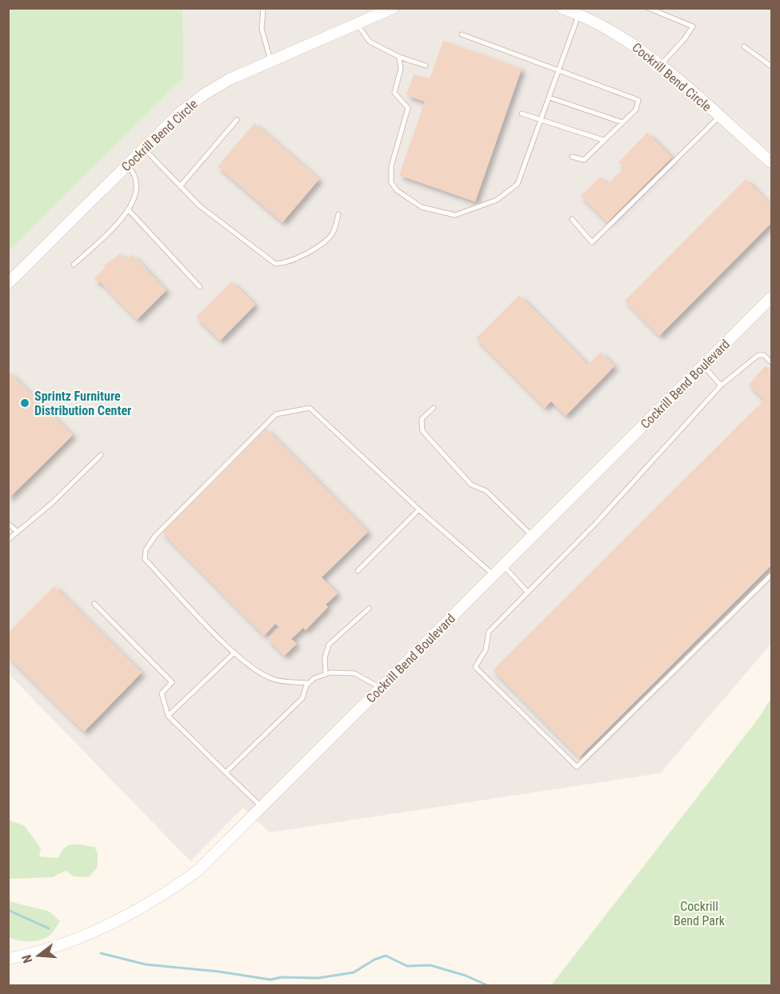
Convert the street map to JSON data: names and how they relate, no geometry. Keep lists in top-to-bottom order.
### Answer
{
  "streets": {
    "street": ["Cockrill Bend Circle", "Cockrill Bend Boulevard"]
  },
  "parks": ["Cockrill Bend Park"],
  "places": ["Sprintz Furniture Distribution Center"],
  "north": "left"
}
